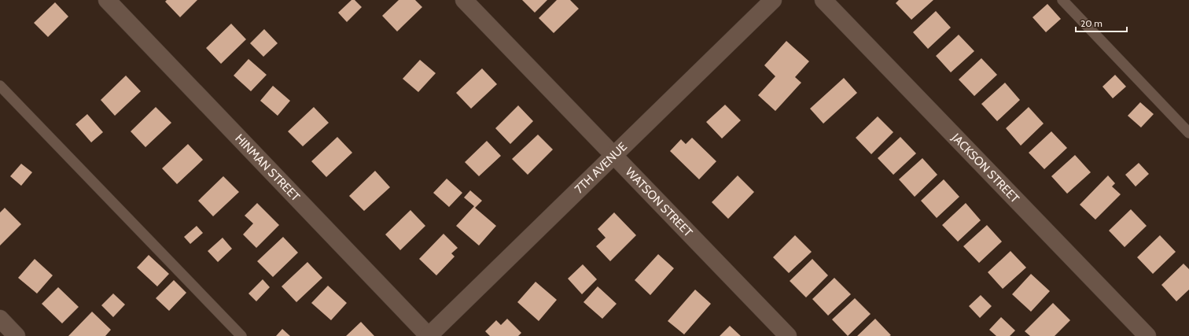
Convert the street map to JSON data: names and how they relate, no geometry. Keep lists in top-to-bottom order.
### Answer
{
  "streets": {
    "street": [
      "HINMAN STREET",
      "7TH AVENUE",
      "JACKSON STREET",
      "WATSON STREET"
    ]
  },
  "crossings": [
    ["HINMAN STREET", "7TH AVENUE"],
    ["7TH AVENUE", "WATSON STREET"]
  ],
  "scale_bar": "20 m"
}
